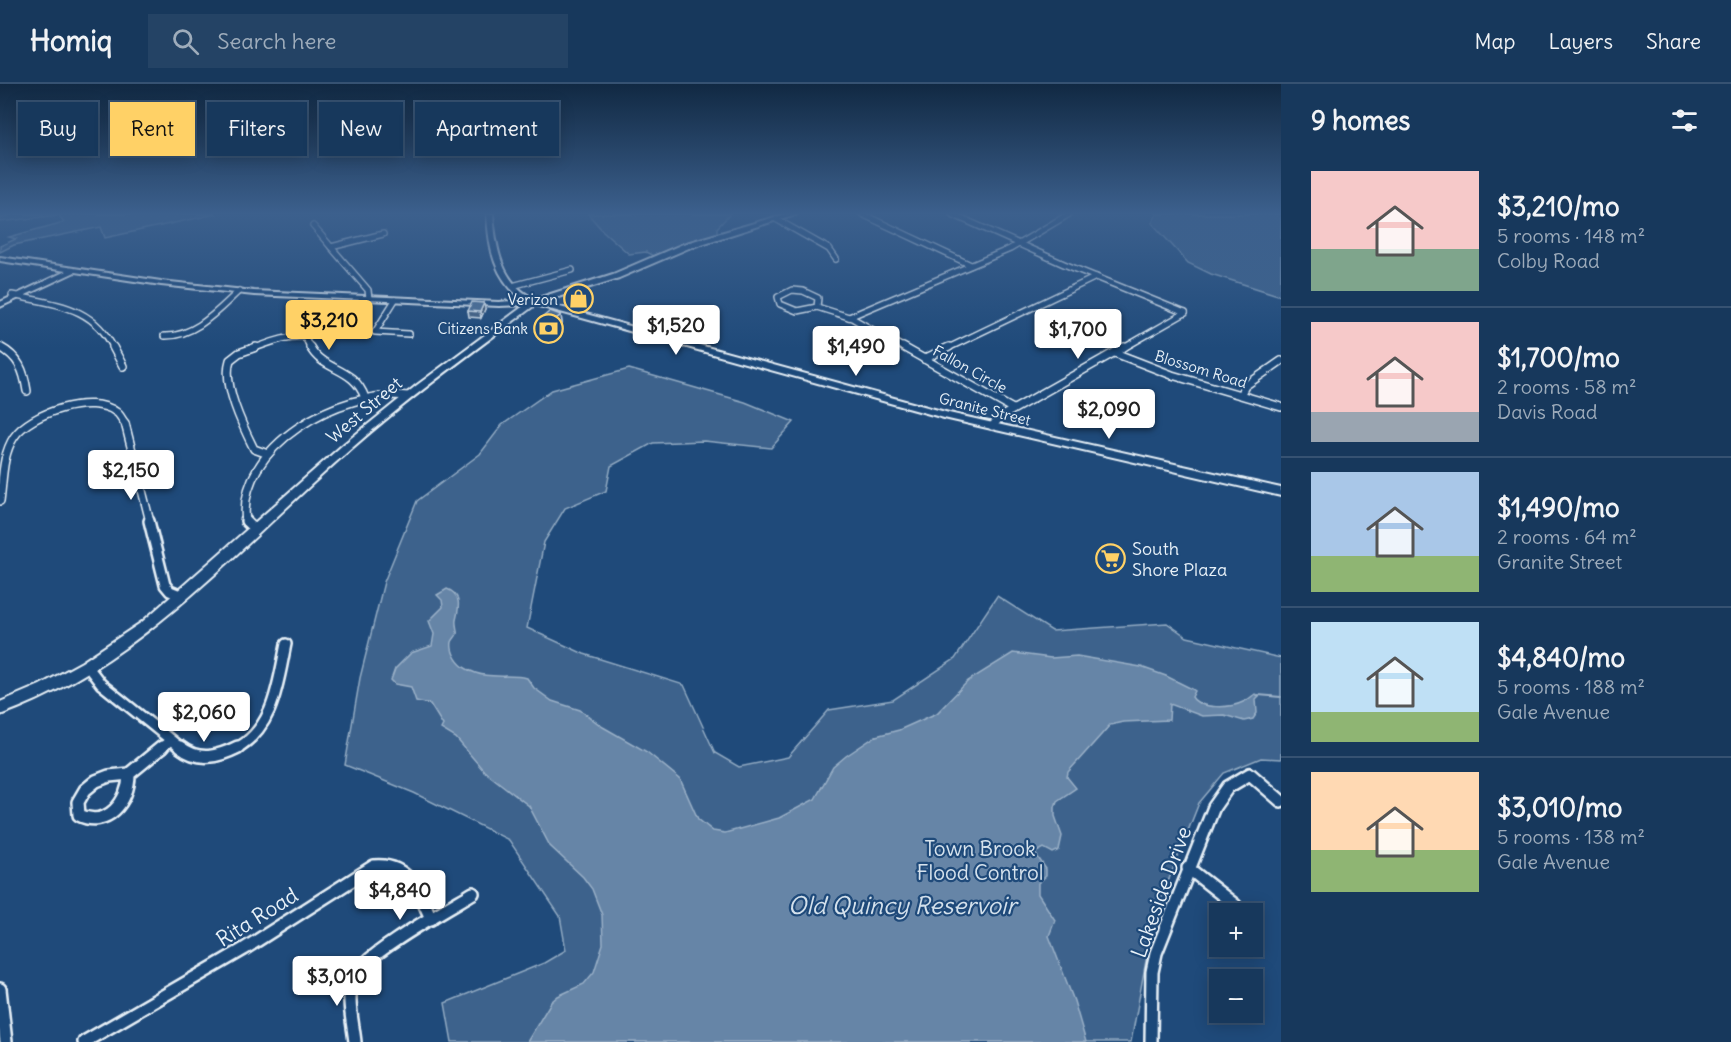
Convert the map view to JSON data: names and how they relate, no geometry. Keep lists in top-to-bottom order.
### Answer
{
  "streets": {
    "main road": ["Granite Street", "West Street"],
    "street": [
      "Fallon Circle",
      "Blossom Road",
      "Lakeside Drive",
      "Rita Road"
    ]
  },
  "crossings": [
    ["Granite Street", "West Street"]
  ],
  "water": ["Old Quincy Reservoir"],
  "parks": ["Town Brook Flood Control"],
  "places": {
    "shop": ["Verizon"],
    "bank": ["Citizens Bank"],
    "supermarket": ["South Shore Plaza"]
  },
  "page": {
    "header": "Homiq",
    "search": "Search here",
    "nav": ["Map", "Layers", "Share"],
    "heading": "9 homes",
    "chip": [
      "Buy",
      "Rent",
      "Filters",
      "New",
      "Apartment"
    ],
    "list": [
      {
        "name": "$3,210/mo",
        "note": "5 rooms · 148 m² · Colby Road"
      },
      {
        "name": "$1,700/mo",
        "note": "2 rooms · 58 m² · Davis Road"
      },
      {
        "name": "$1,490/mo",
        "note": "2 rooms · 64 m² · Granite Street"
      },
      {
        "name": "$4,840/mo",
        "note": "5 rooms · 188 m² · Gale Avenue"
      },
      {
        "name": "$3,010/mo",
        "note": "5 rooms · 138 m² · Gale Avenue"
      }
    ],
    "price": [
      "$3,210",
      "$1,520",
      "$1,700",
      "$1,490",
      "$2,090",
      "$2,150",
      "$2,060",
      "$4,840",
      "$3,010"
    ],
    "map_buttons": ["+", "−"]
  }
}
